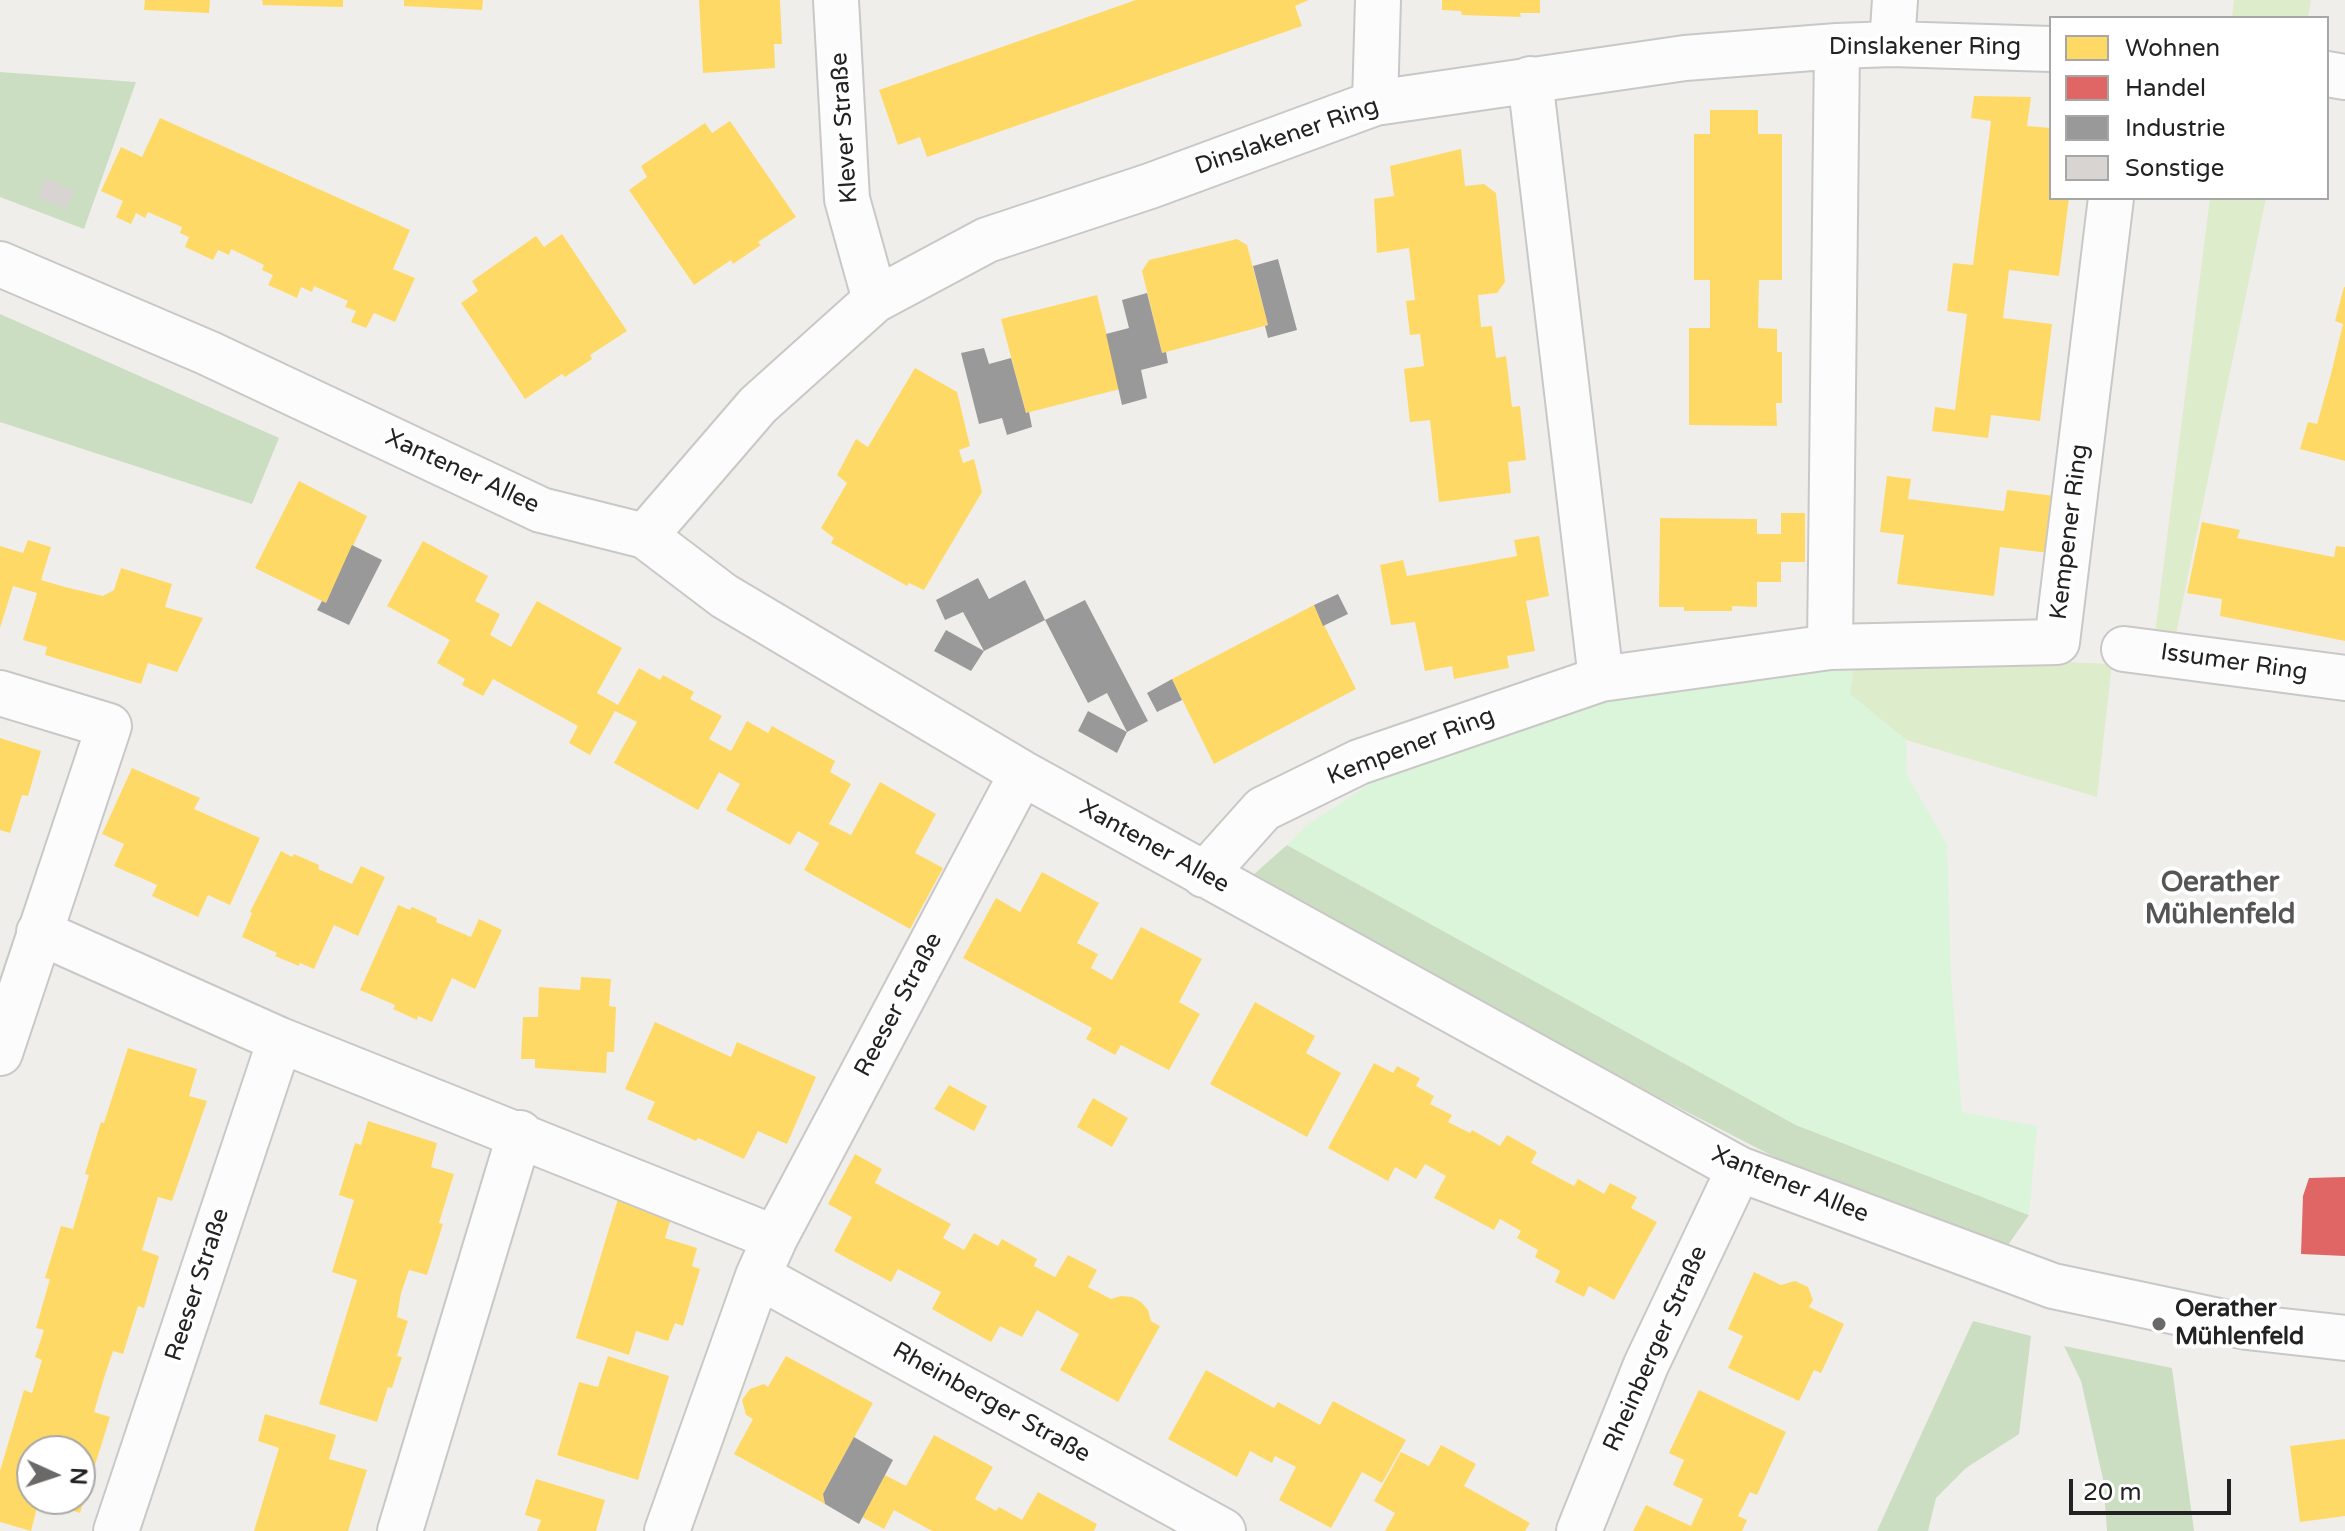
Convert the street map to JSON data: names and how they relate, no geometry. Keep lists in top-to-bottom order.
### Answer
{
  "streets": {
    "street": [
      "Dinslakener Ring",
      "Klever Straße",
      "Xantener Allee",
      "Kempener Ring",
      "Issumer Ring",
      "Reeser Straße",
      "Rheinberger Straße"
    ]
  },
  "crossings": [
    ["Dinslakener Ring", "Klever Straße"],
    ["Dinslakener Ring", "Xantener Allee"],
    ["Xantener Allee", "Kempener Ring"],
    ["Xantener Allee", "Reeser Straße"],
    ["Xantener Allee", "Rheinberger Straße"],
    ["Reeser Straße", "Rheinberger Straße"]
  ],
  "districts": ["Oerather Mühlenfeld"],
  "places": ["Oerather Mühlenfeld"],
  "legend": [
    "Wohnen",
    "Handel",
    "Industrie",
    "Sonstige"
  ],
  "scale_bar": "20 m",
  "north": "right"
}
